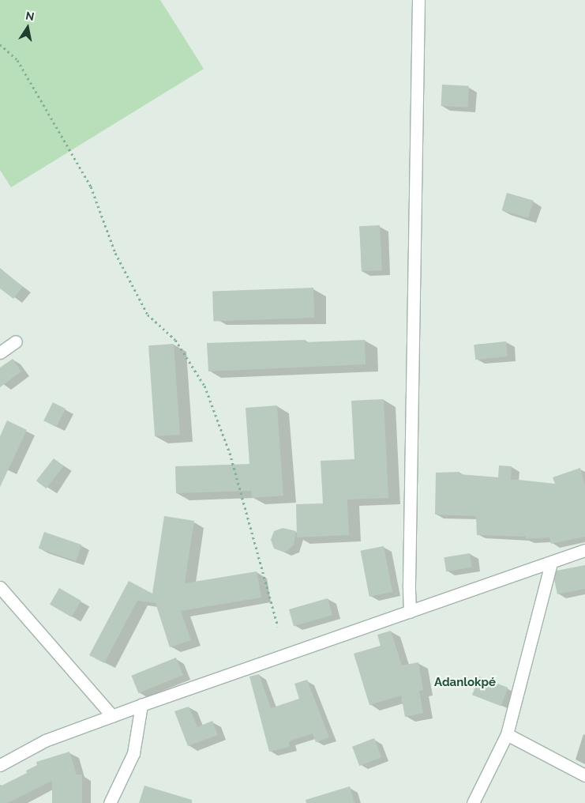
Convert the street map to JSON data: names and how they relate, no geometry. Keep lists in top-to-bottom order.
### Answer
{
  "districts": ["Adanlokpé"],
  "north": "top"
}
